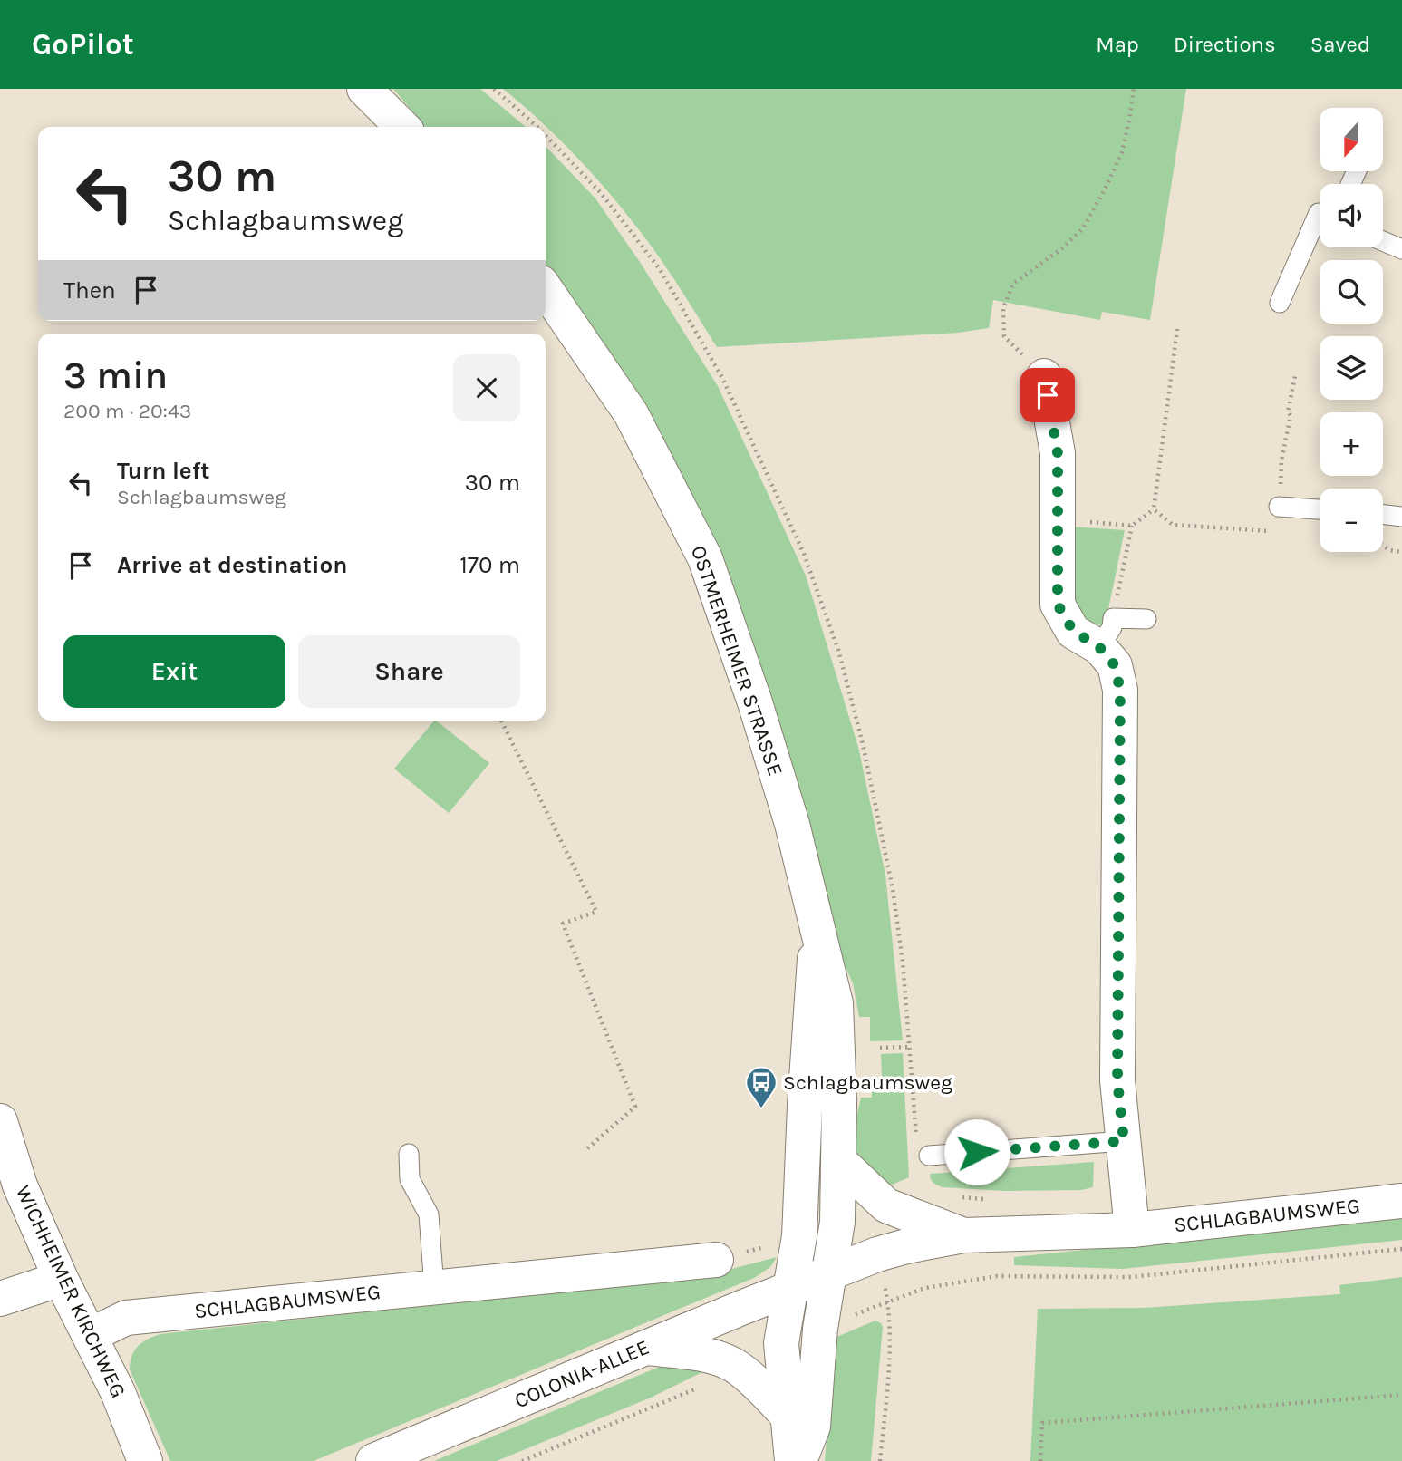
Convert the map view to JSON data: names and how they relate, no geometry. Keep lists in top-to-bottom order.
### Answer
{
  "streets": {
    "street": [
      "OSTMERHEIMER STRASSE",
      "SCHLAGBAUMSWEG",
      "WICHHEIMER KIRCHWEG",
      "COLONIA-ALLEE"
    ]
  },
  "crossings": [
    ["OSTMERHEIMER STRASSE", "SCHLAGBAUMSWEG"],
    ["OSTMERHEIMER STRASSE", "COLONIA-ALLEE"],
    ["SCHLAGBAUMSWEG", "WICHHEIMER KIRCHWEG"],
    ["SCHLAGBAUMSWEG", "COLONIA-ALLEE"]
  ],
  "places": {
    "bus stop": ["Schlagbaumsweg"]
  },
  "north": "bottom",
  "page": {
    "header": "GoPilot",
    "nav": ["Map", "Directions", "Saved"],
    "map_buttons": ["+", "−"],
    "turn": ["30 m", "Schlagbaumsweg"],
    "then": "Then",
    "heading": ["3 min", "200 m · 20:43"],
    "list": [
      {
        "name": "Turn left",
        "note": "Schlagbaumsweg",
        "value": "30 m"
      },
      {
        "name": "Arrive at destination",
        "value": "170 m"
      }
    ],
    "buttons": ["Exit", "Share"]
  }
}
